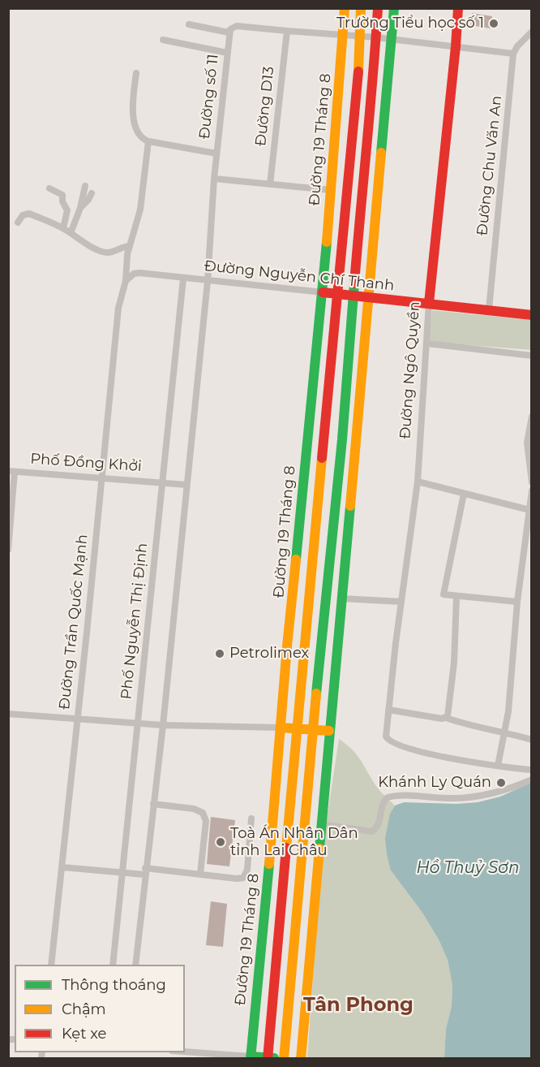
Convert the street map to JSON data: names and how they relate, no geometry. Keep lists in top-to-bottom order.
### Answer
{
  "streets": {
    "main road": ["Đường 19 Tháng 8", "Đường Nguyễn Chí Thanh", "Đường Ngô Quyền"],
    "street": [
      "Đường số 11",
      "Đường D13",
      "Đường Chu Văn An",
      "Phố Đồng Khởi",
      "Phố Nguyễn Thị Định",
      "Đường Trần Quốc Mạnh"
    ]
  },
  "crossings": [
    ["Đường số 11", "Đường Nguyễn Chí Thanh"],
    ["Đường 19 Tháng 8", "Đường Nguyễn Chí Thanh"],
    ["Đường Chu Văn An", "Đường Nguyễn Chí Thanh"],
    ["Đường Nguyễn Chí Thanh", "Đường Ngô Quyền"],
    ["Đường Nguyễn Chí Thanh", "Phố Nguyễn Thị Định"],
    ["Đường Nguyễn Chí Thanh", "Đường Trần Quốc Mạnh"],
    ["Phố Đồng Khởi", "Phố Nguyễn Thị Định"],
    ["Phố Đồng Khởi", "Đường Trần Quốc Mạnh"]
  ],
  "districts": ["Tân Phong"],
  "water": ["Hồ Thuỷ Sơn"],
  "places": [
    "Trường Tiểu học số 1",
    "Petrolimex",
    "Khánh Ly Quán",
    "Toà Án Nhân Dân tỉnh Lai Châu"
  ],
  "legend": ["Thông thoáng", "Chậm", "Kẹt xe"]
}
